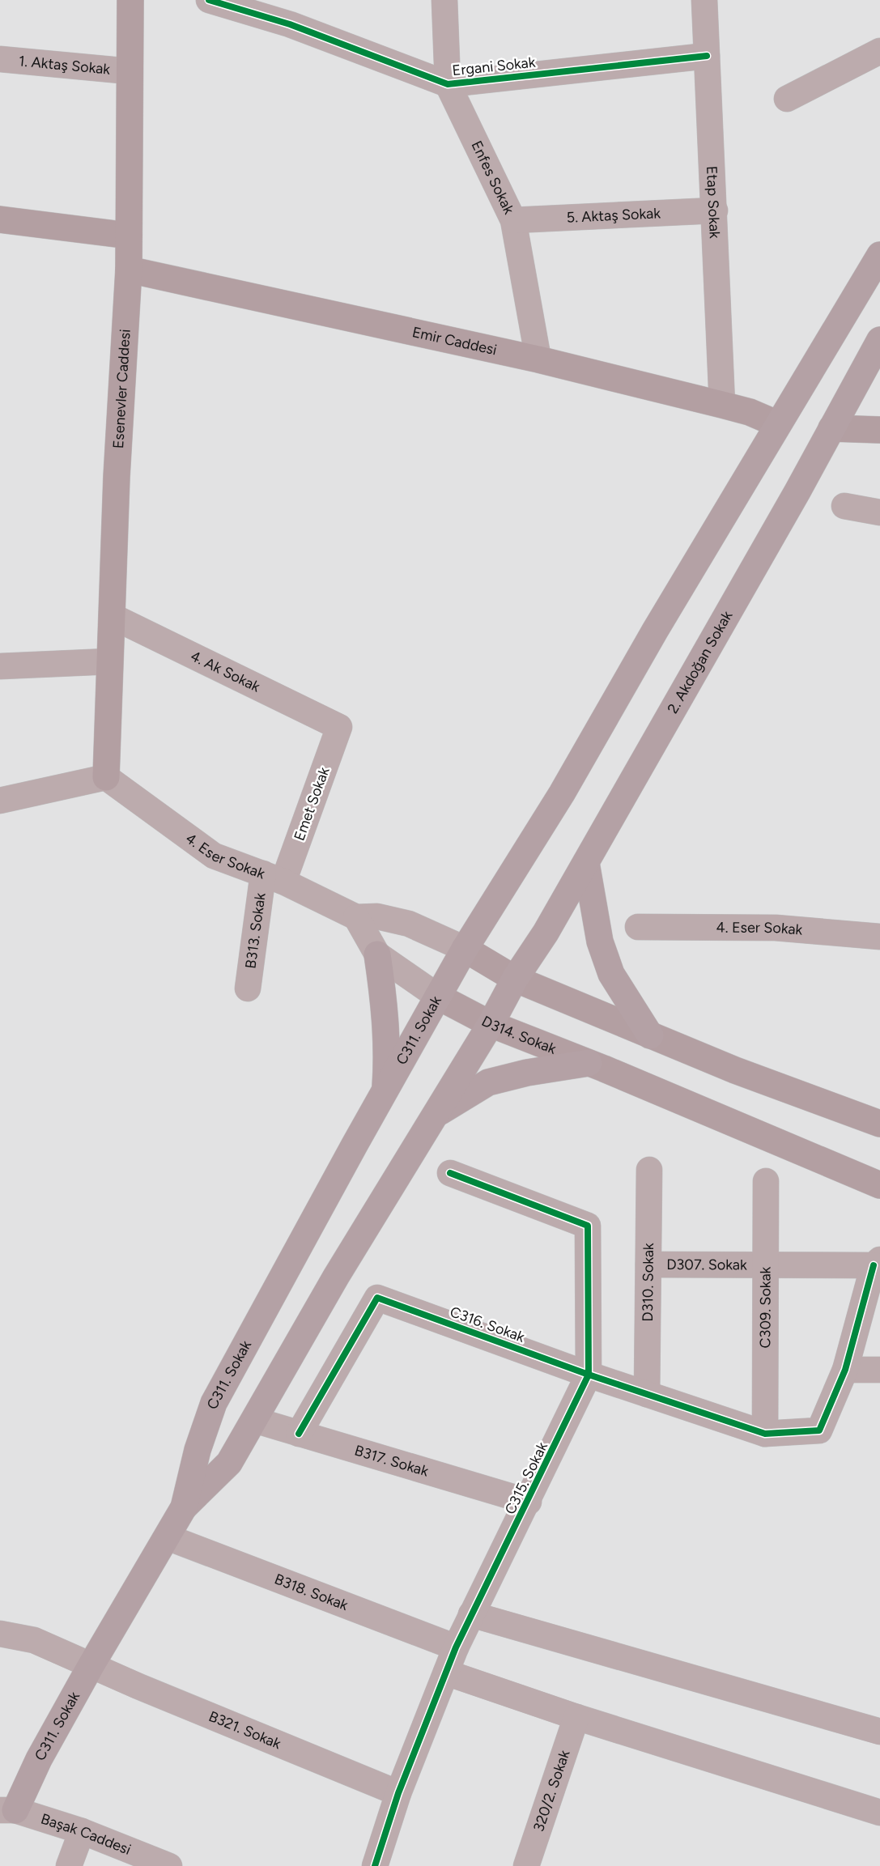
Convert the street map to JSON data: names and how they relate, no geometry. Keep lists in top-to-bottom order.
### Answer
{
  "streets": {
    "main road": [
      "Emir Caddesi",
      "Esenevler Caddesi",
      "2. Akdoğan Sokak",
      "C311. Sokak",
      "D314. Sokak"
    ],
    "street": [
      "1. Aktaş Sokak",
      "Ergani Sokak",
      "Enfes Sokak",
      "Etap Sokak",
      "5. Aktaş Sokak",
      "4. Ak Sokak",
      "Emet Sokak",
      "4. Eser Sokak",
      "B313. Sokak",
      "D307. Sokak",
      "D310. Sokak",
      "C309. Sokak",
      "C316. Sokak",
      "B317. Sokak",
      "C315. Sokak",
      "B318. Sokak",
      "B321. Sokak",
      "320/2. Sokak",
      "Başak Caddesi"
    ]
  },
  "crossings": [
    ["1. Aktaş Sokak", "Esenevler Caddesi"],
    ["Ergani Sokak", "Enfes Sokak"],
    ["Ergani Sokak", "Etap Sokak"],
    ["Enfes Sokak", "5. Aktaş Sokak"],
    ["Enfes Sokak", "Emir Caddesi"],
    ["Etap Sokak", "5. Aktaş Sokak"],
    ["Etap Sokak", "Emir Caddesi"],
    ["Emir Caddesi", "Esenevler Caddesi"],
    ["Emir Caddesi", "C311. Sokak"],
    ["Esenevler Caddesi", "4. Ak Sokak"],
    ["Esenevler Caddesi", "4. Eser Sokak"],
    ["2. Akdoğan Sokak", "C311. Sokak"],
    ["2. Akdoğan Sokak", "D314. Sokak"],
    ["2. Akdoğan Sokak", "B317. Sokak"],
    ["4. Ak Sokak", "Emet Sokak"],
    ["Emet Sokak", "4. Eser Sokak"],
    ["Emet Sokak", "B313. Sokak"],
    ["4. Eser Sokak", "B313. Sokak"],
    ["4. Eser Sokak", "C311. Sokak"],
    ["C311. Sokak", "D314. Sokak"],
    ["C311. Sokak", "B318. Sokak"],
    ["C311. Sokak", "B321. Sokak"],
    ["C311. Sokak", "Başak Caddesi"],
    ["D307. Sokak", "D310. Sokak"],
    ["D307. Sokak", "C309. Sokak"],
    ["D310. Sokak", "C316. Sokak"],
    ["C309. Sokak", "C316. Sokak"],
    ["C316. Sokak", "B317. Sokak"],
    ["C316. Sokak", "C315. Sokak"],
    ["B317. Sokak", "C315. Sokak"],
    ["C315. Sokak", "B318. Sokak"],
    ["C315. Sokak", "B321. Sokak"]
  ]
}
